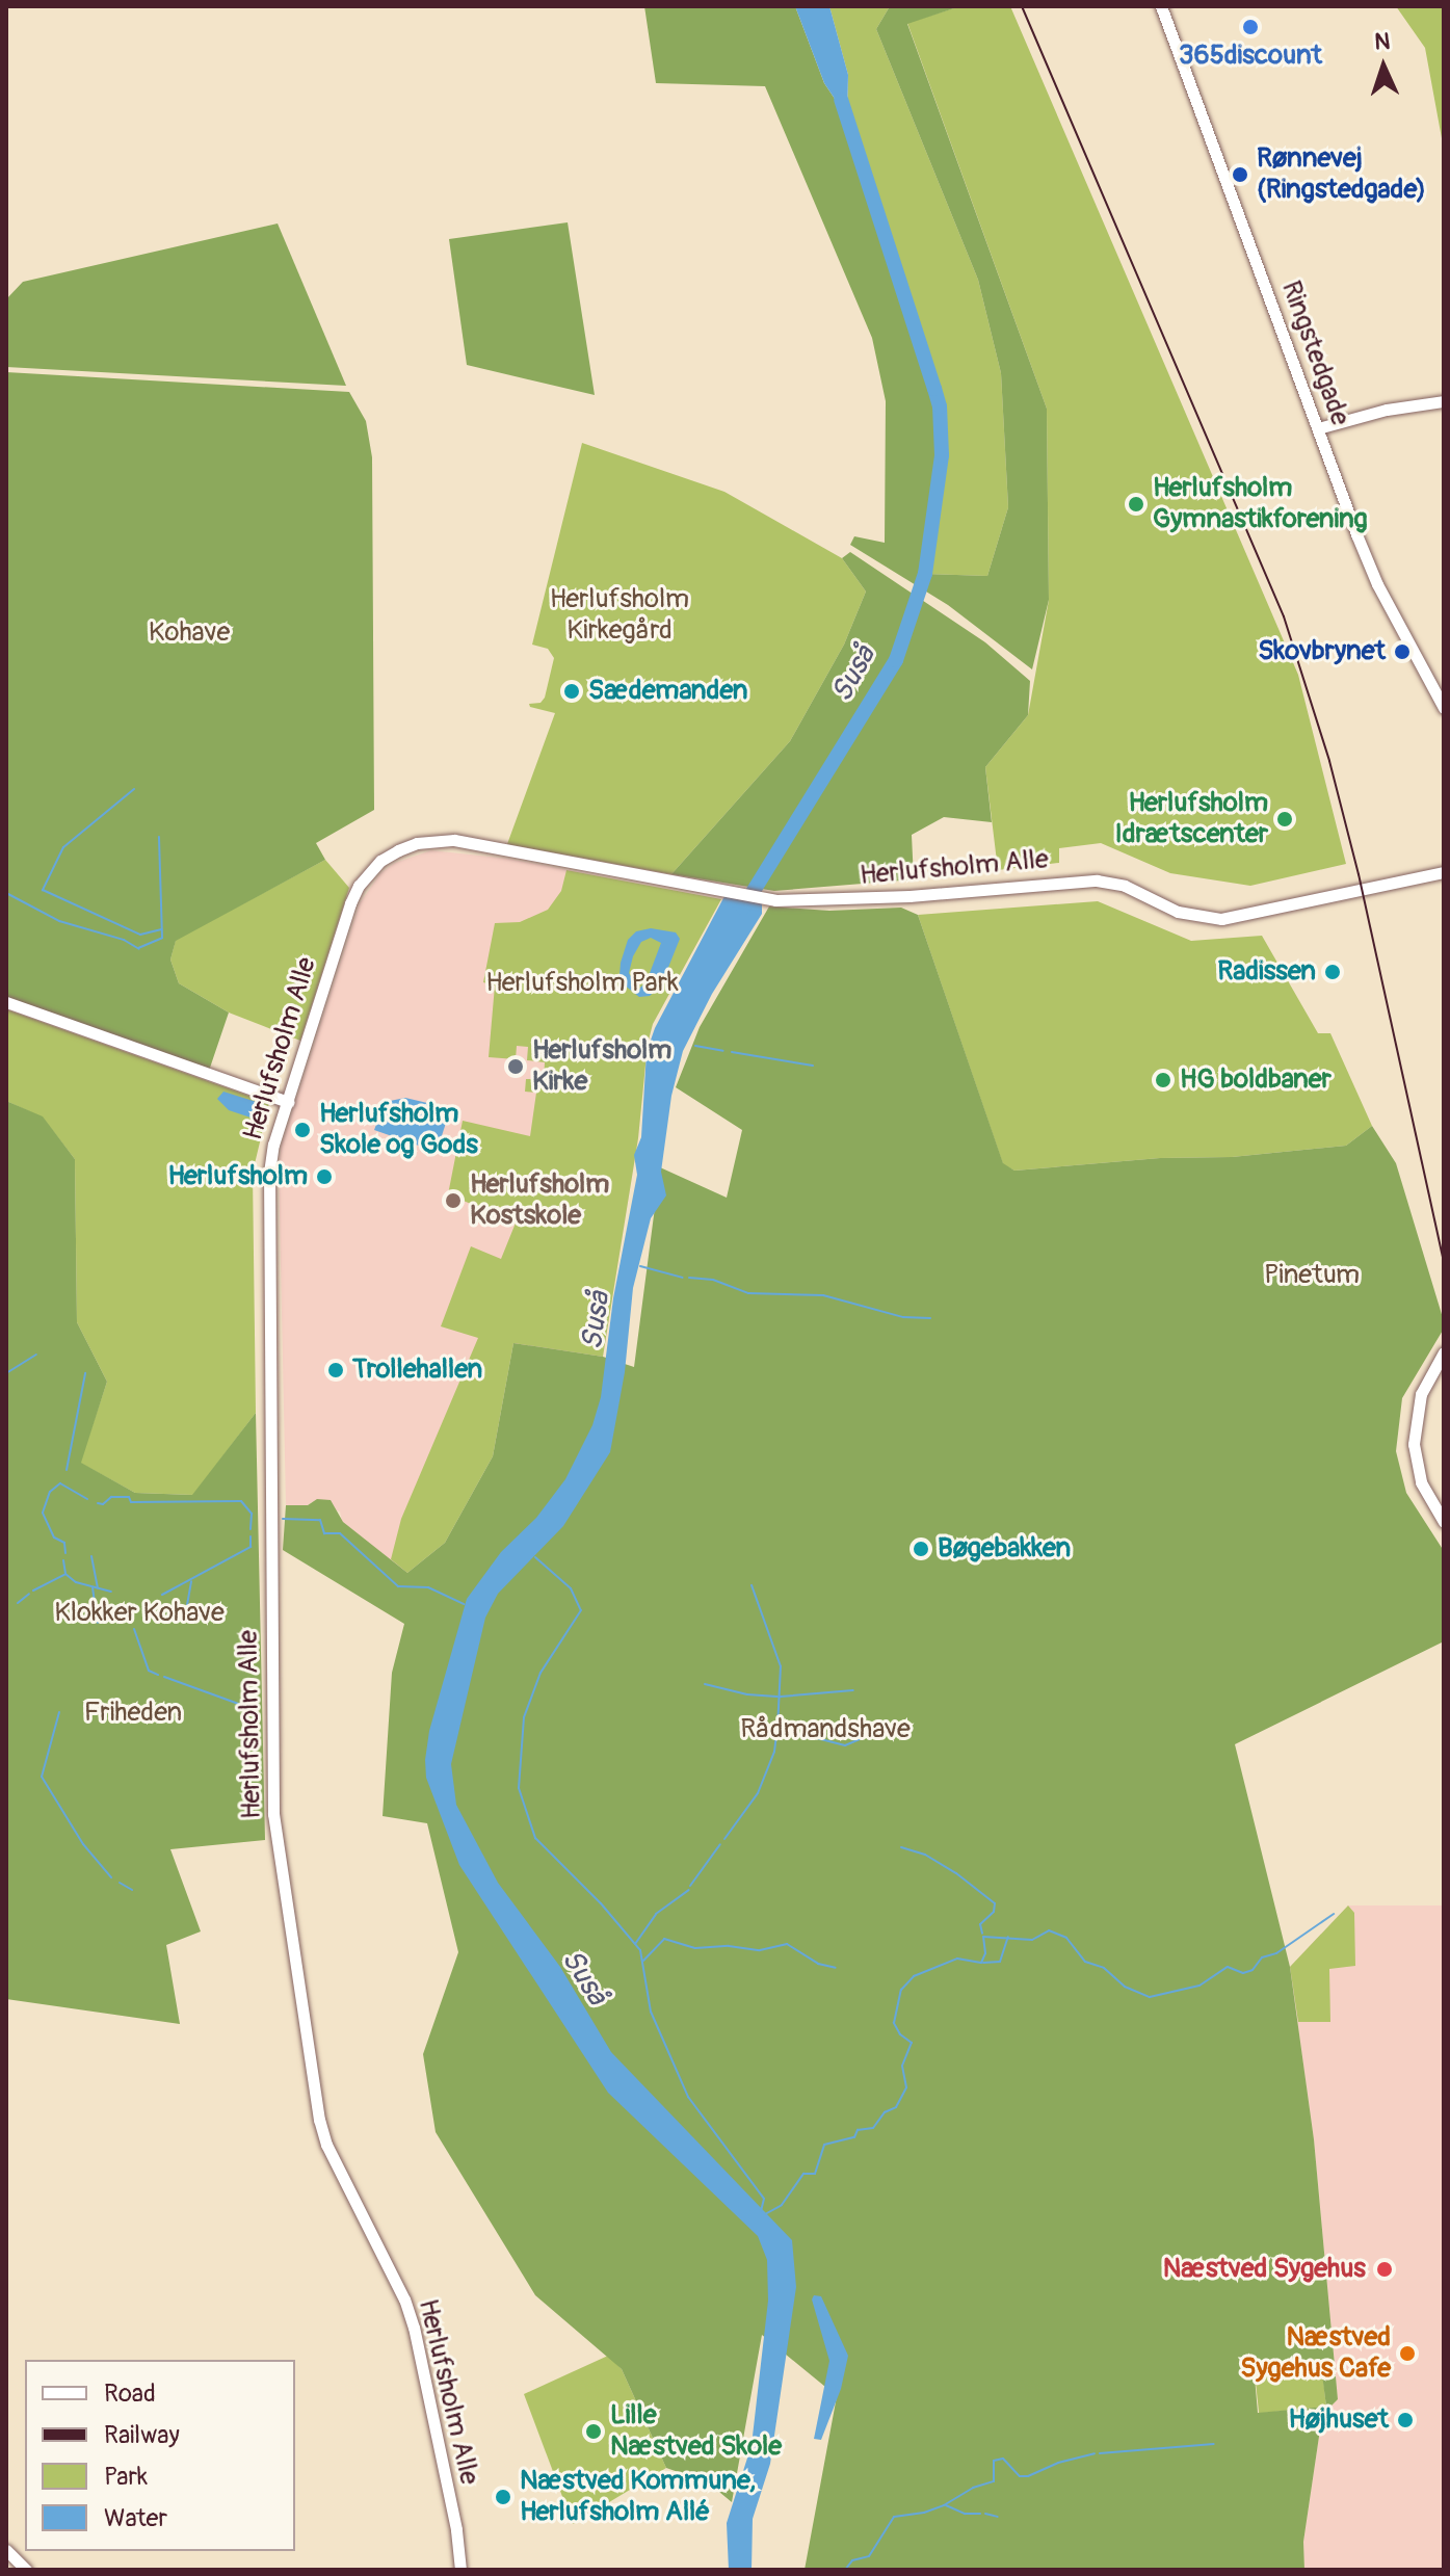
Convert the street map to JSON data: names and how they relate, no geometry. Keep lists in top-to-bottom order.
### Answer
{
  "streets": {
    "street": ["Ringstedgade", "Herlufsholm Alle"]
  },
  "water": ["Suså"],
  "parks": [
    "Herlufsholm Kirkegård",
    "Kohave",
    "Herlufsholm Park",
    "Pinetum",
    "Klokker Kohave",
    "Friheden",
    "Rådmandshave"
  ],
  "places": [
    "365discount",
    "Rønnevej (Ringstedgade)",
    "Herlufsholm Gymnastikforening",
    "Skovbrynet",
    "Sædemanden",
    "Herlufsholm Idrætscenter",
    "Radissen",
    "Herlufsholm Kirke",
    "HG boldbaner",
    "Herlufsholm Skole og Gods",
    "Herlufsholm",
    "Herlufsholm Kostskole",
    "Trollehallen",
    "Bøgebakken",
    "Næstved Sygehus",
    "Næstved Sygehus Cafe",
    "Højhuset",
    "Lille Næstved Skole",
    "Næstved Kommune, Herlufsholm Allé"
  ],
  "legend": [
    "Road",
    "Railway",
    "Park",
    "Water"
  ],
  "north": "top"
}
